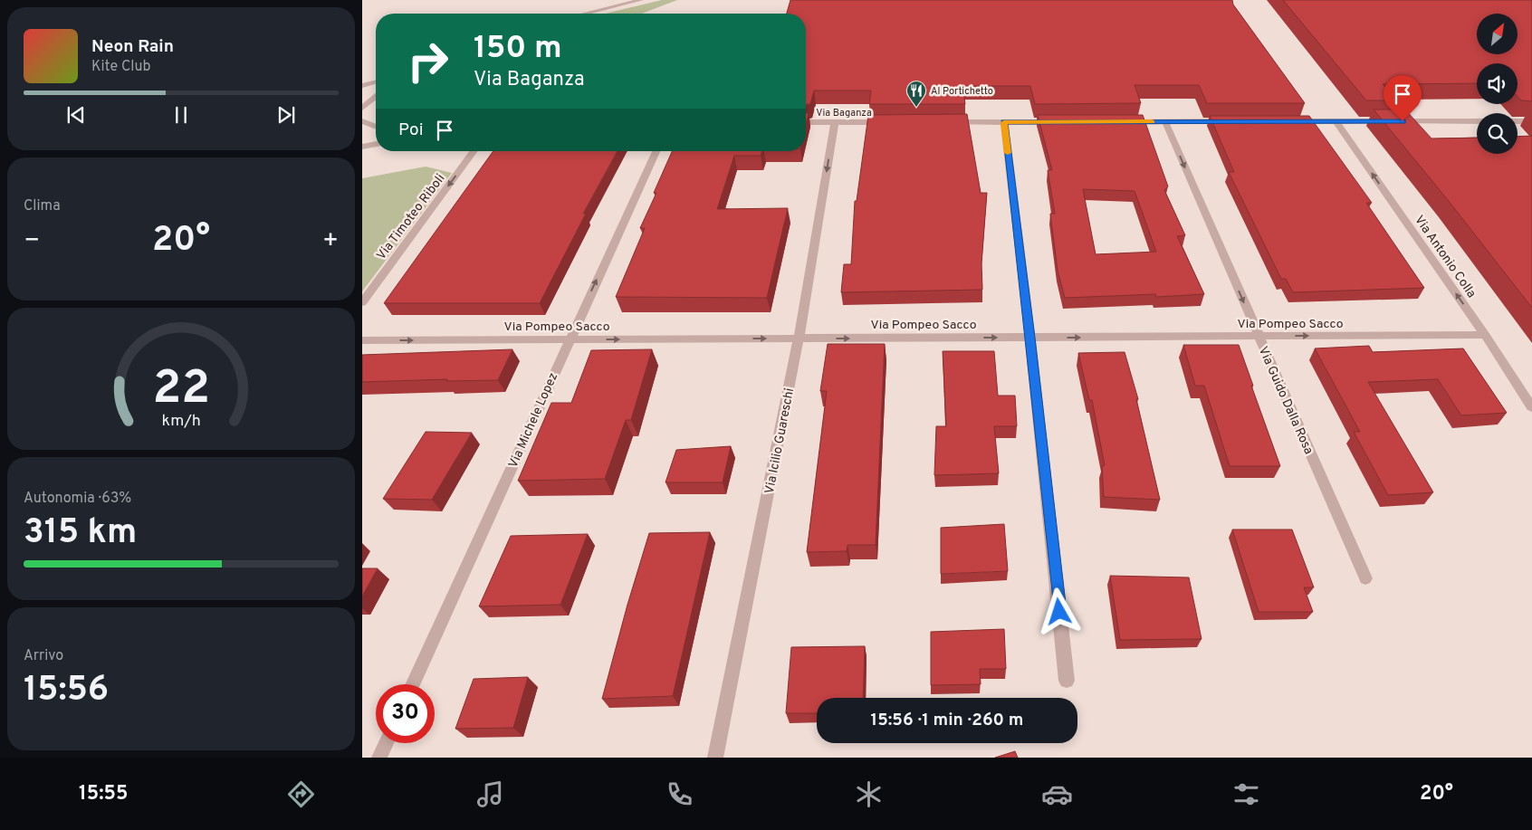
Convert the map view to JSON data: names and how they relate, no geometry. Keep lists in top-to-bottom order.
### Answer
{
  "streets": {
    "street": [
      "Via Baganza",
      "Via Timoteo Riboli",
      "Via Antonio Colla",
      "Via Pompeo Sacco",
      "Via Guido Dalla Rosa",
      "Via Michele Lopez",
      "Via Icilio Guareschi"
    ]
  },
  "crossings": [
    ["Via Baganza", "Via Icilio Guareschi"],
    ["Via Antonio Colla", "Via Pompeo Sacco"],
    ["Via Pompeo Sacco", "Via Guido Dalla Rosa"],
    ["Via Pompeo Sacco", "Via Michele Lopez"],
    ["Via Pompeo Sacco", "Via Icilio Guareschi"]
  ],
  "one_way": [
    "Via Timoteo Riboli",
    "Via Antonio Colla",
    "Via Pompeo Sacco",
    "Via Guido Dalla Rosa",
    "Via Michele Lopez"
  ],
  "places": {
    "restaurant": ["Al Portichetto"]
  },
  "north": "top right",
  "page": {
    "turn": ["150 m", "Via Baganza"],
    "song": ["Neon Rain", "Kite Club"],
    "then": "Poi",
    "tile": [
      "Clima",
      ["Autonomia · 63%", "315 km"],
      ["Arrivo", "15:56"]
    ],
    "heat": ["−", "20°", "+"],
    "limit": "30",
    "trip": "15:56 · 1 min · 260 m",
    "tabs": ["15:55", "20°"],
    "gauge": ["22", "km/h"]
  }
}
